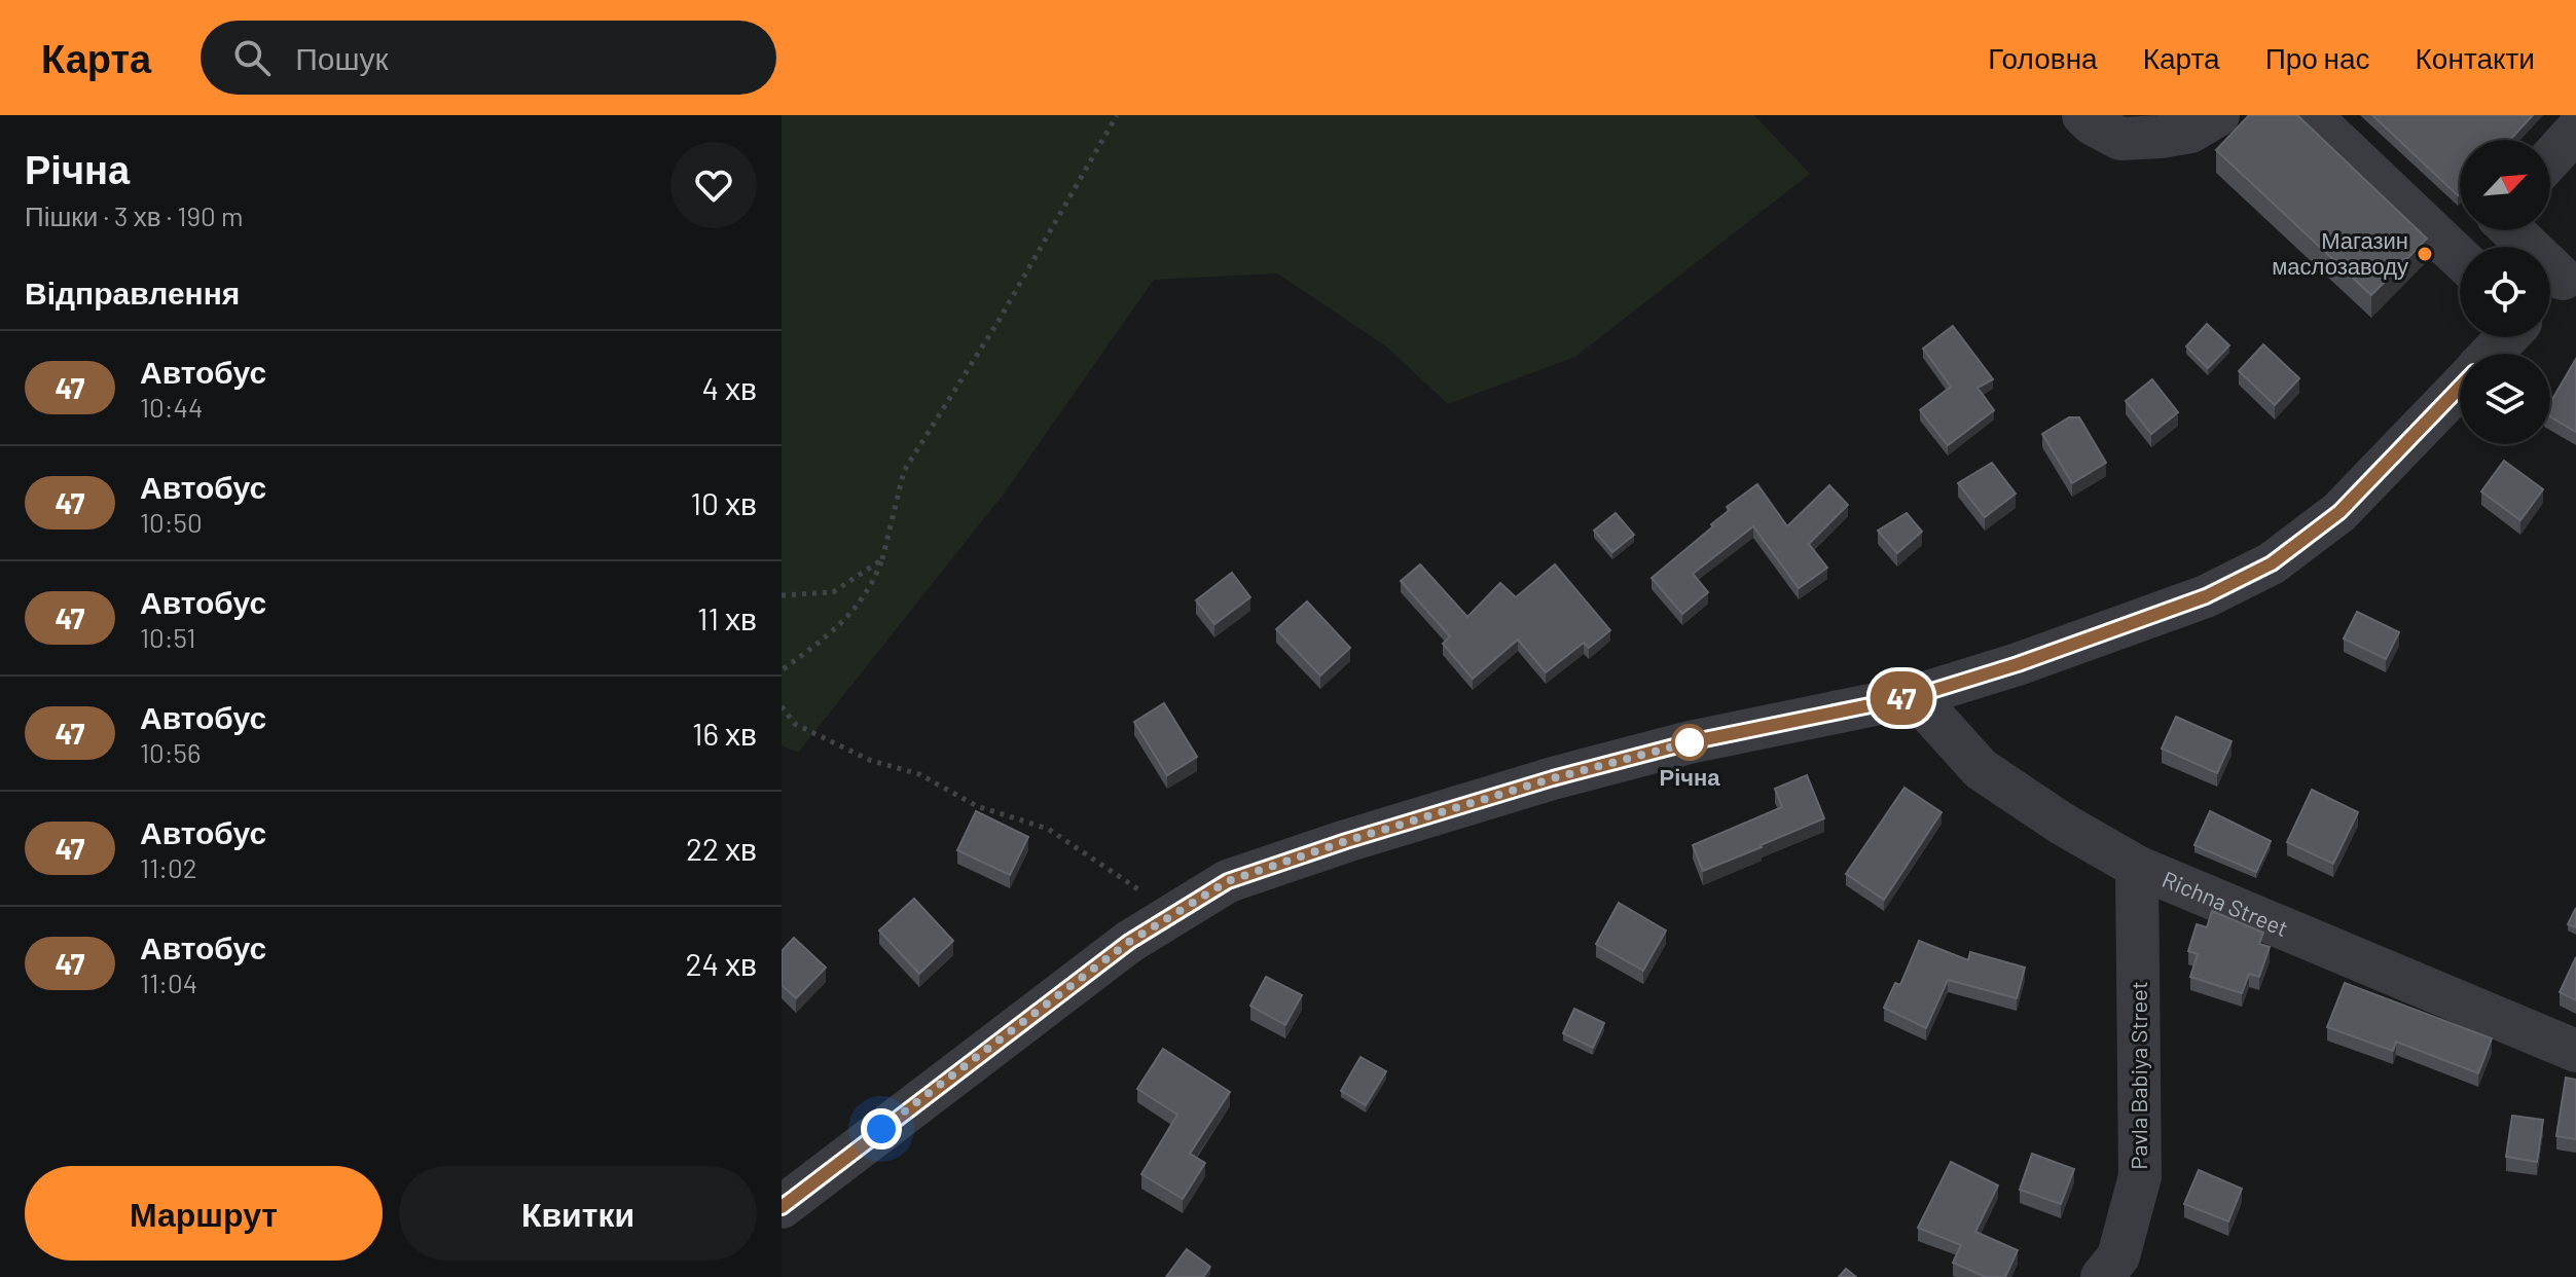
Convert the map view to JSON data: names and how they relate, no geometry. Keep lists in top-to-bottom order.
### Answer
{
  "streets": {
    "street": ["Richna Street", "Pavla Babiya Street"]
  },
  "crossings": [
    ["Richna Street", "Pavla Babiya Street"]
  ],
  "places": ["Магазин маслозаводу", "Річна"],
  "lines": ["bus line 47"],
  "north": "top right",
  "page": {
    "header": "Карта",
    "search": "Пошук",
    "nav": [
      "Головна",
      "Карта",
      "Про нас",
      "Контакти"
    ],
    "heading": [
      ["Річна", "Пішки · 3 хв · 190 m"],
      "Відправлення"
    ],
    "on_map": "47",
    "list": [
      {
        "mark": "47",
        "name": "Автобус",
        "note": "10:44",
        "value": "4 хв"
      },
      {
        "mark": "47",
        "name": "Автобус",
        "note": "10:50",
        "value": "10 хв"
      },
      {
        "mark": "47",
        "name": "Автобус",
        "note": "10:51",
        "value": "11 хв"
      },
      {
        "mark": "47",
        "name": "Автобус",
        "note": "10:56",
        "value": "16 хв"
      },
      {
        "mark": "47",
        "name": "Автобус",
        "note": "11:02",
        "value": "22 хв"
      },
      {
        "mark": "47",
        "name": "Автобус",
        "note": "11:04",
        "value": "24 хв"
      }
    ],
    "buttons": ["Маршрут", "Квитки"]
  }
}
